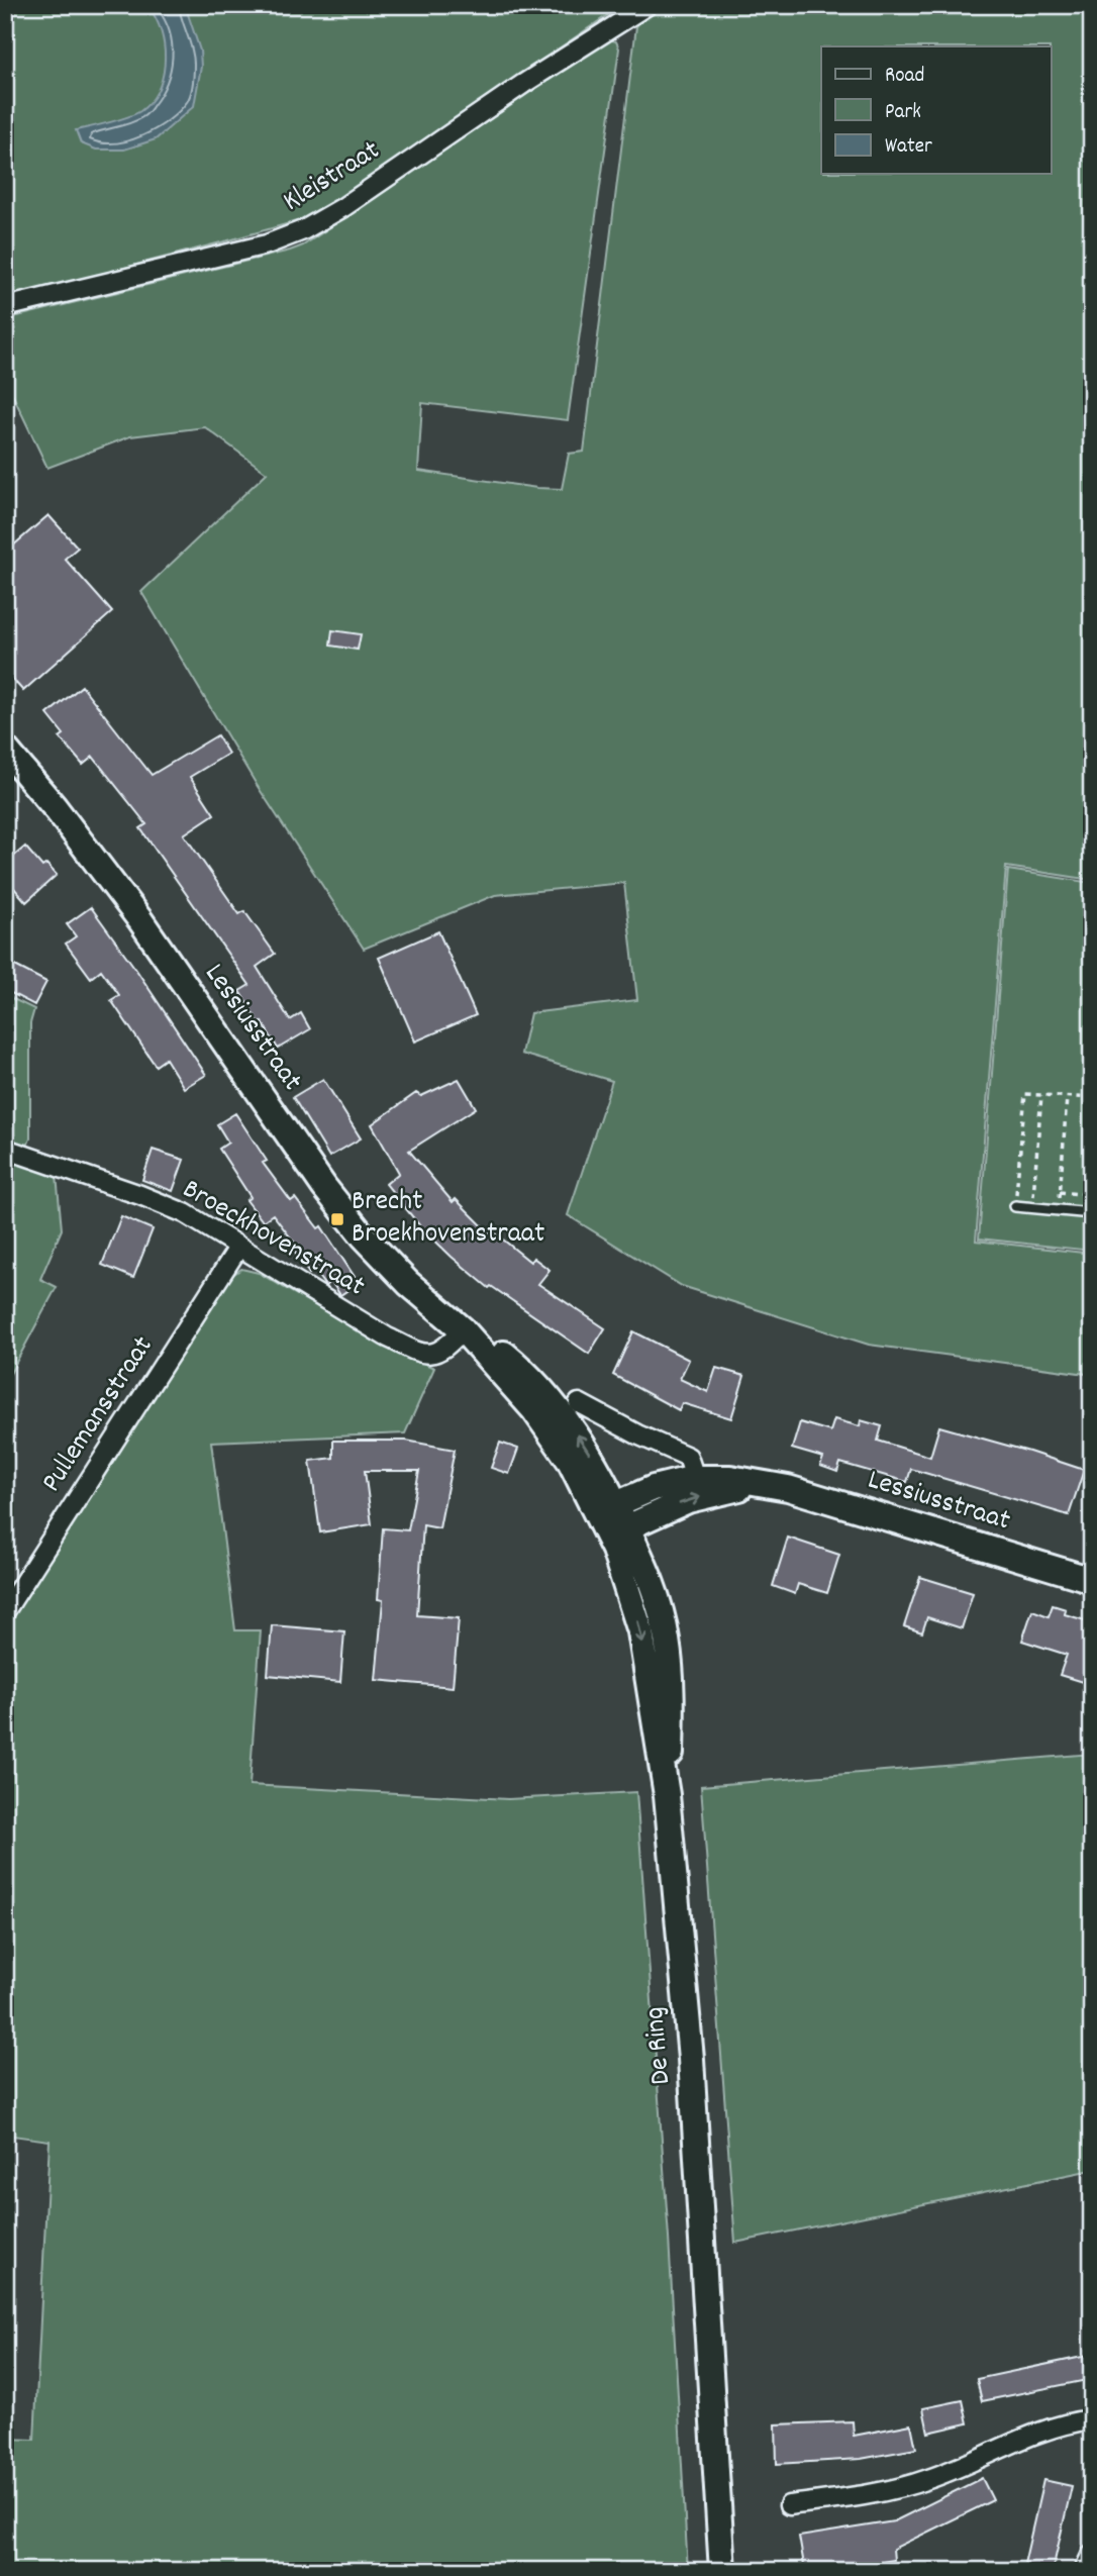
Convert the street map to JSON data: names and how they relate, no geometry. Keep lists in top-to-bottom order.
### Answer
{
  "streets": {
    "main road": ["Lessiusstraat", "De Ring"],
    "street": ["Kleistraat", "Broeckhovenstraat", "Pullemansstraat"]
  },
  "crossings": [
    ["Lessiusstraat", "Broeckhovenstraat"],
    ["Lessiusstraat", "De Ring"],
    ["Broeckhovenstraat", "Pullemansstraat"]
  ],
  "places": {
    "transit": ["Brecht Broekhovenstraat"]
  },
  "legend": ["Road", "Park", "Water"]
}
